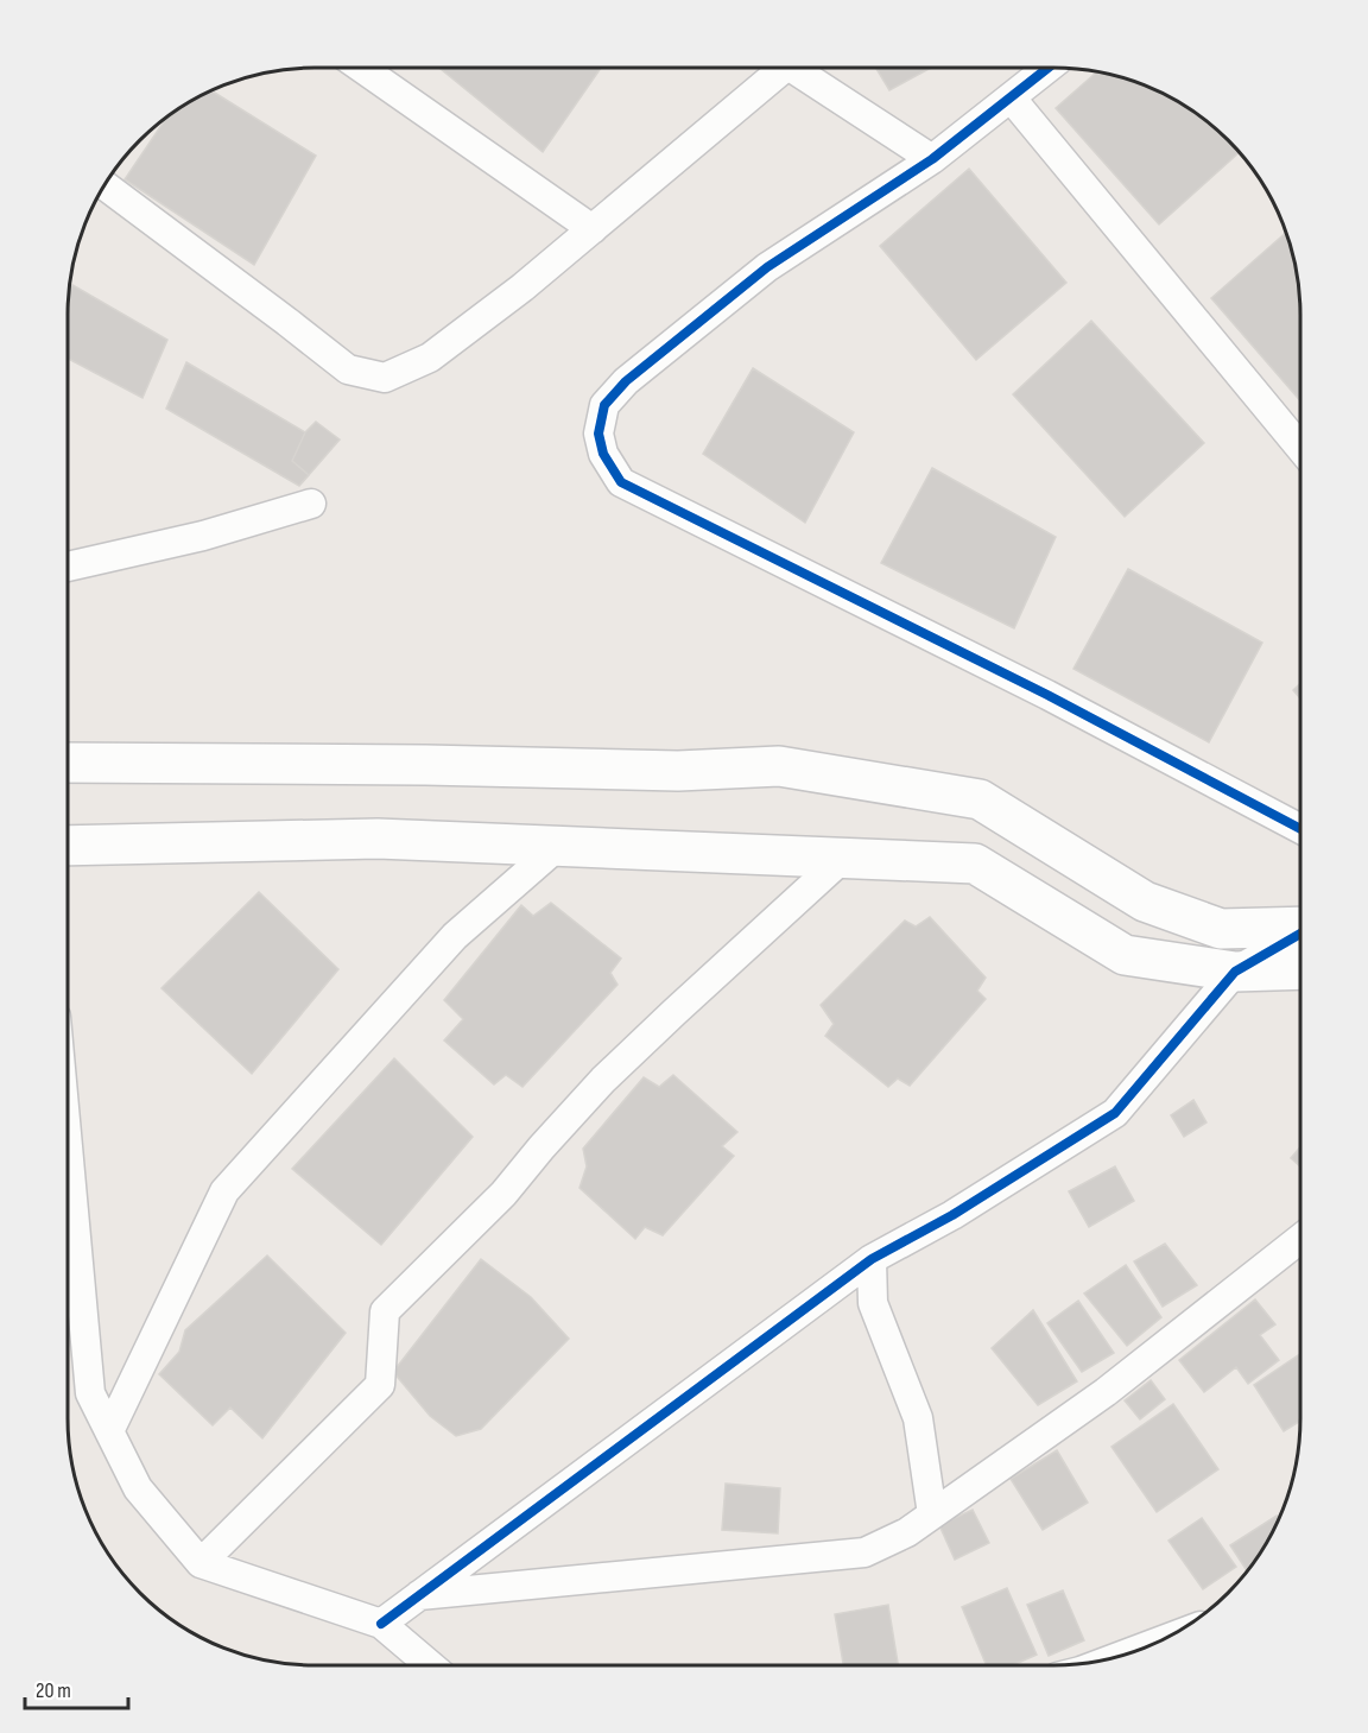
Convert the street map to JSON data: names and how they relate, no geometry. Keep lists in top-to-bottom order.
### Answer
{
  "scale_bar": "20 m"
}
